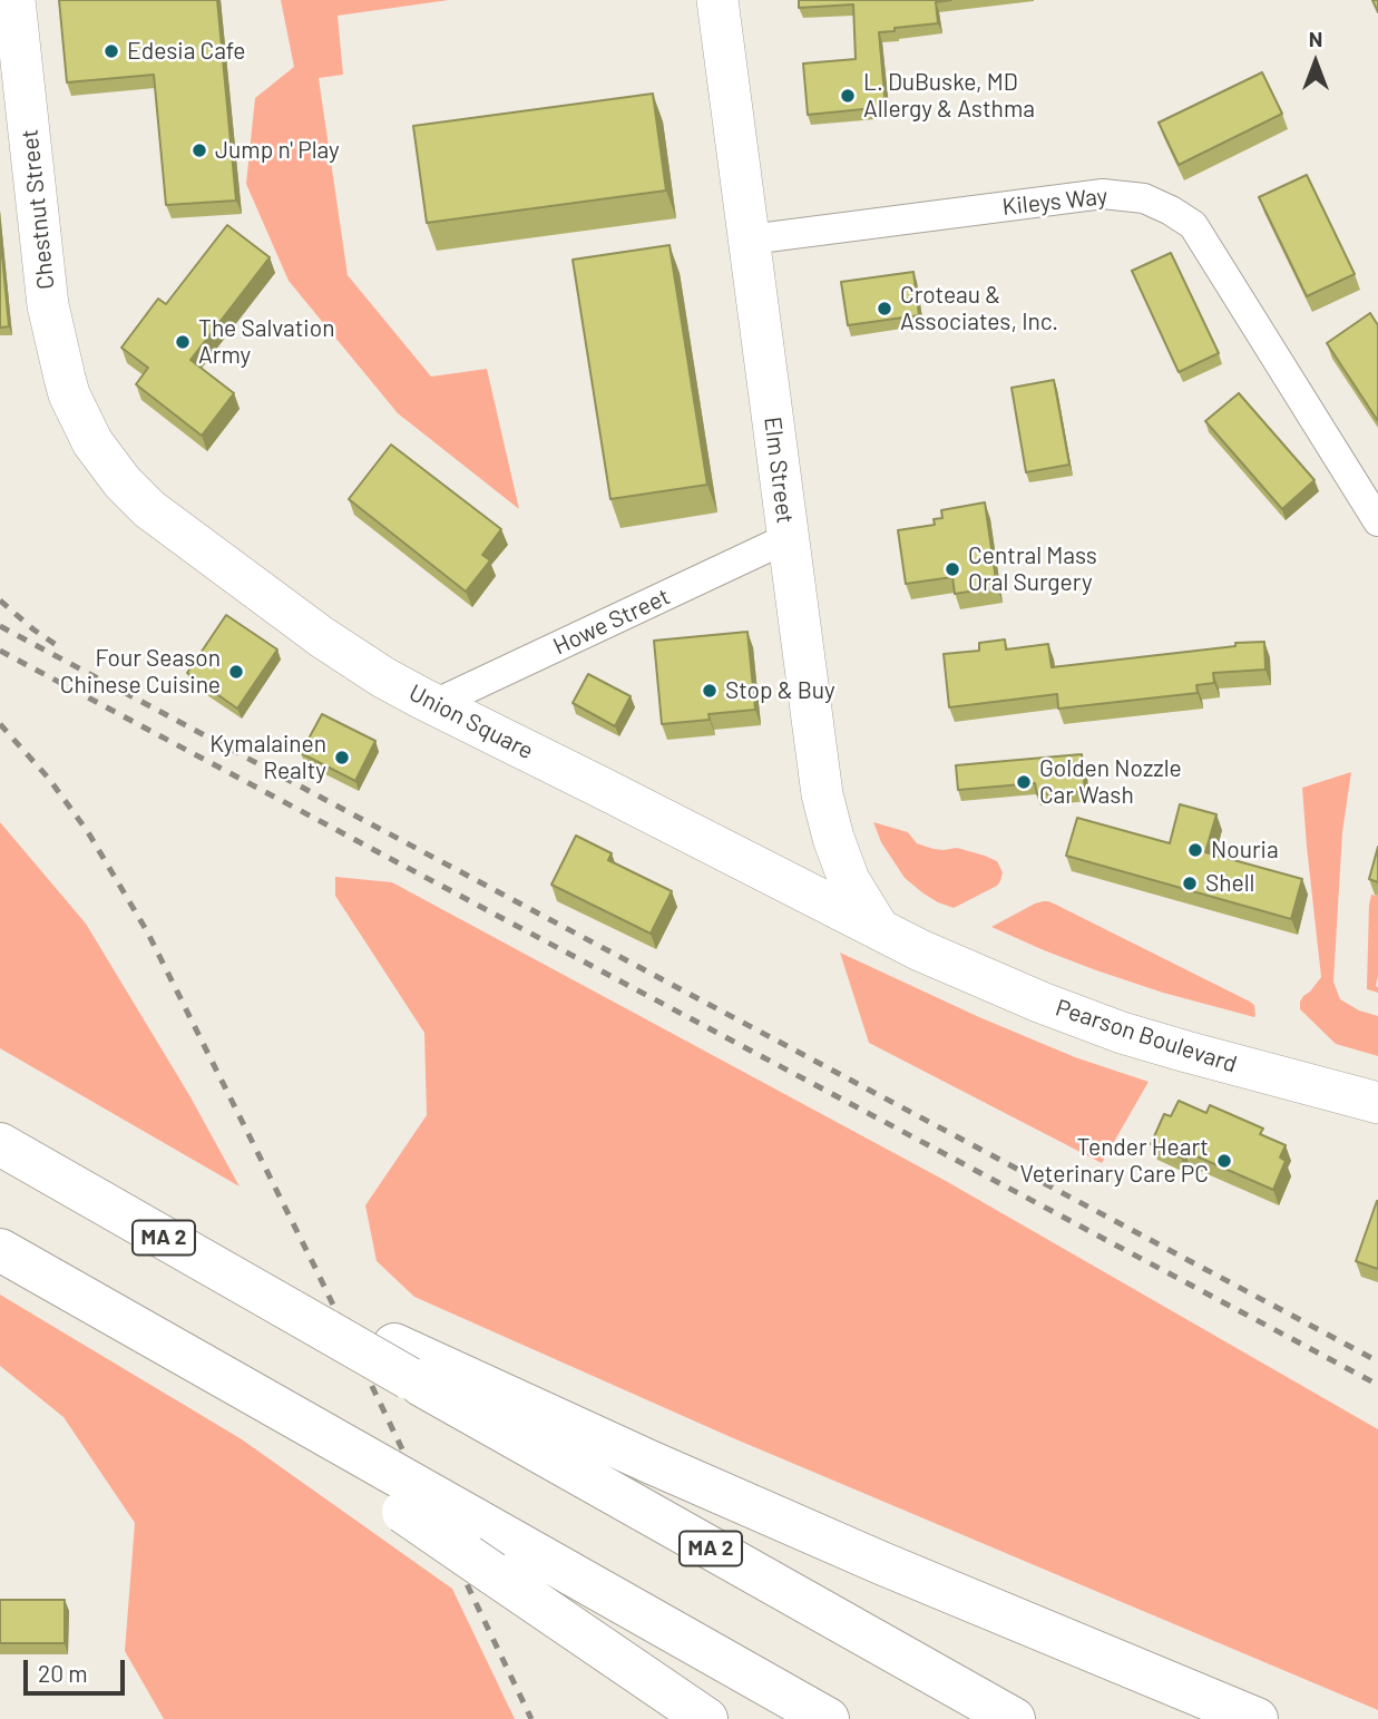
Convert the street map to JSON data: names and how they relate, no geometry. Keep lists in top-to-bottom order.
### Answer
{
  "streets": {
    "highway": ["MA 2"],
    "main road": [
      "Chestnut Street",
      "Elm Street",
      "Union Square",
      "Pearson Boulevard"
    ],
    "street": ["Kileys Way", "Howe Street"]
  },
  "crossings": [
    ["Kileys Way", "Elm Street"],
    ["Chestnut Street", "Union Square"],
    ["Elm Street", "Howe Street"],
    ["Elm Street", "Union Square"],
    ["Howe Street", "Union Square"],
    ["Union Square", "Pearson Boulevard"]
  ],
  "places": [
    "Edesia Cafe",
    "L. DuBuske, MD Allergy & Asthma",
    "Jump n' Play",
    "Croteau & Associates, Inc.",
    "The Salvation Army",
    "Central Mass Oral Surgery",
    "Four Season Chinese Cuisine",
    "Stop & Buy",
    "Kymalainen Realty",
    "Golden Nozzle Car Wash",
    "Nouria",
    "Shell",
    "Tender Heart Veterinary Care PC"
  ],
  "scale_bar": "20 m",
  "north": "top"
}
